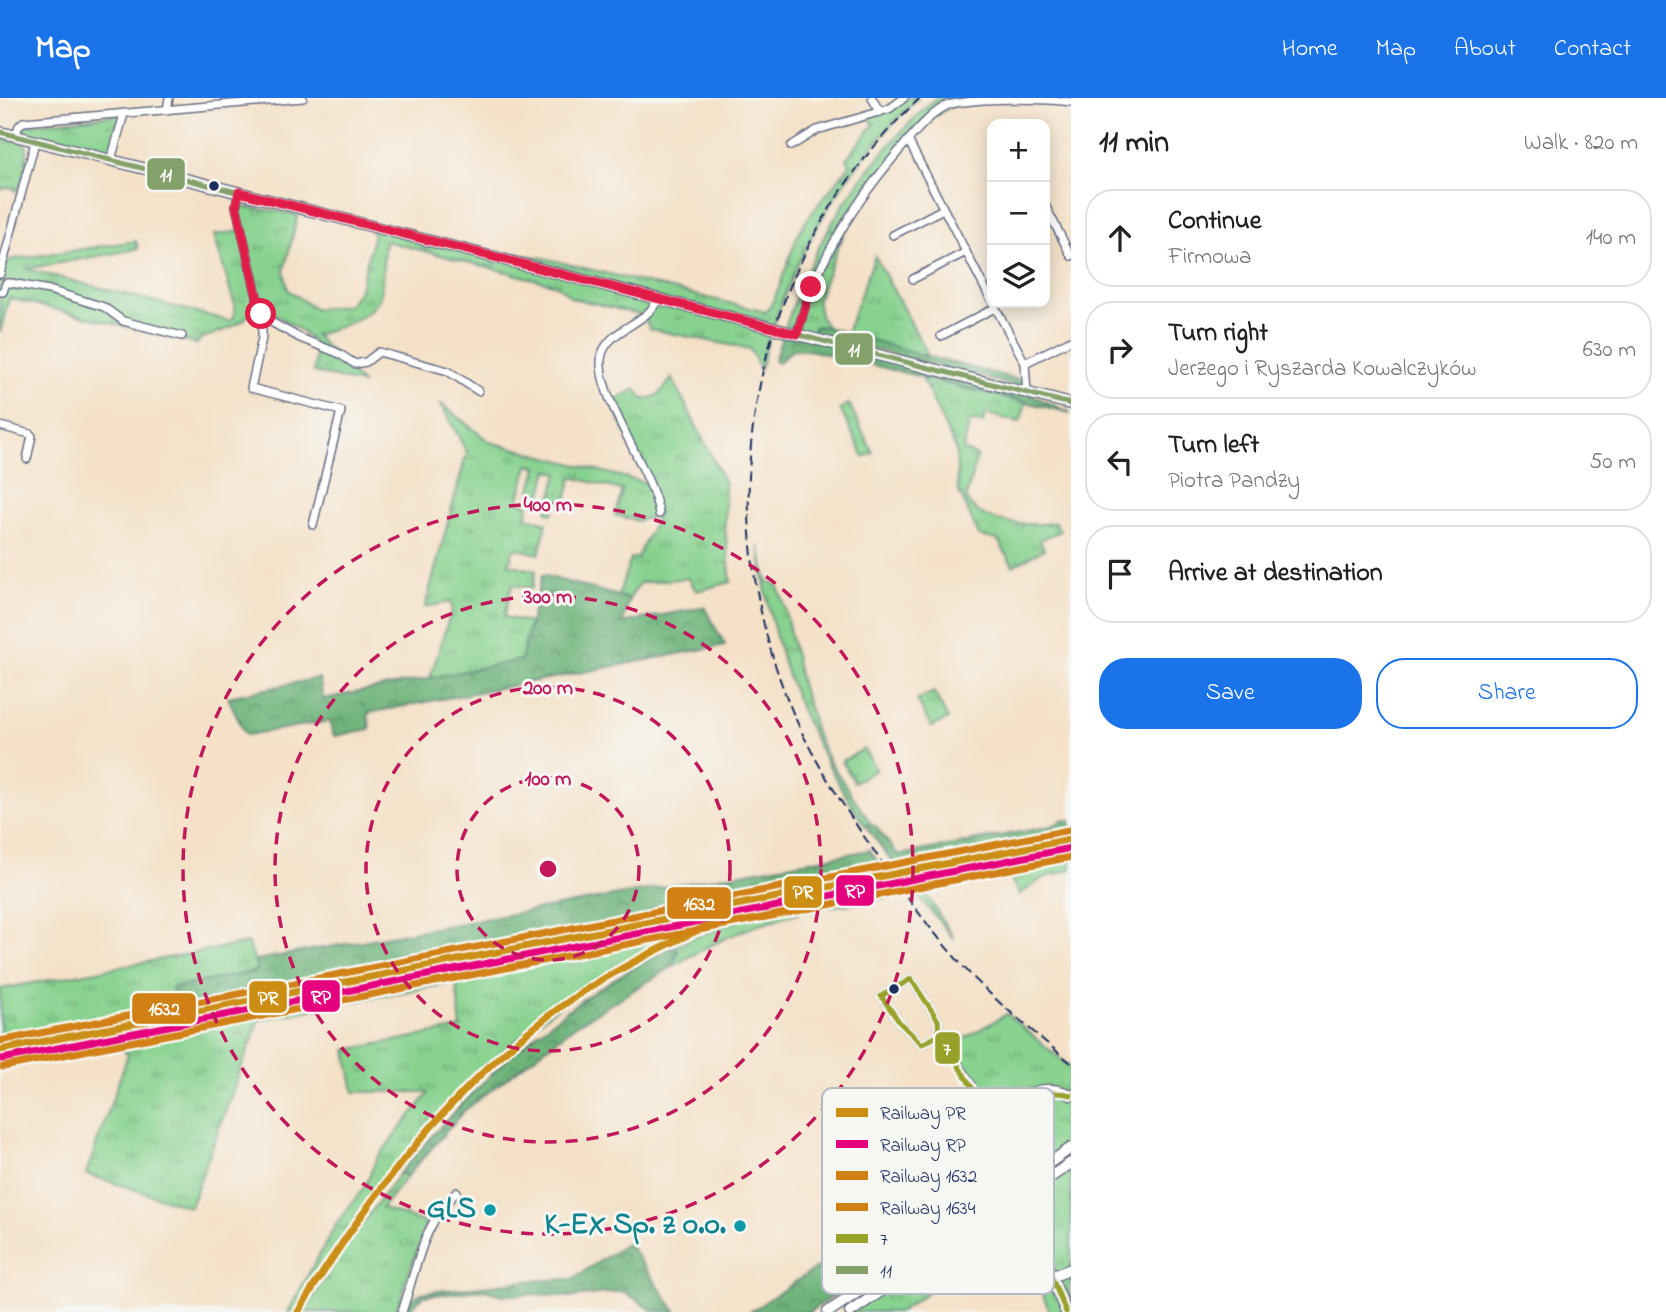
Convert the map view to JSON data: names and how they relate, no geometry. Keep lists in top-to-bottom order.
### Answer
{
  "places": ["GLS", "K-EX Sp. z o.o."],
  "lines": [
    "transit line 11",
    "rail line 1632",
    "rail line PR",
    "rail line RP",
    "rail line 1634",
    "transit line 7"
  ],
  "legend": [
    "Railway PR",
    "Railway RP",
    "Railway 1632",
    "Railway 1634",
    "7",
    "11"
  ],
  "page": {
    "header": "Map",
    "nav": [
      "Home",
      "Map",
      "About",
      "Contact"
    ],
    "heading": ["11 min", "Walk · 820 m"],
    "map_buttons": ["+", "−"],
    "list": [
      ["Continue", "Firmowa", "140 m"],
      ["Turn right", "Jerzego i Ryszarda Kowalczyków", "630 m"],
      ["Turn left", "Piotra Pandzy", "50 m"],
      "Arrive at destination"
    ],
    "buttons": ["Save", "Share"]
  },
  "rings": [
    "400 m",
    "300 m",
    "200 m",
    "100 m"
  ]
}
